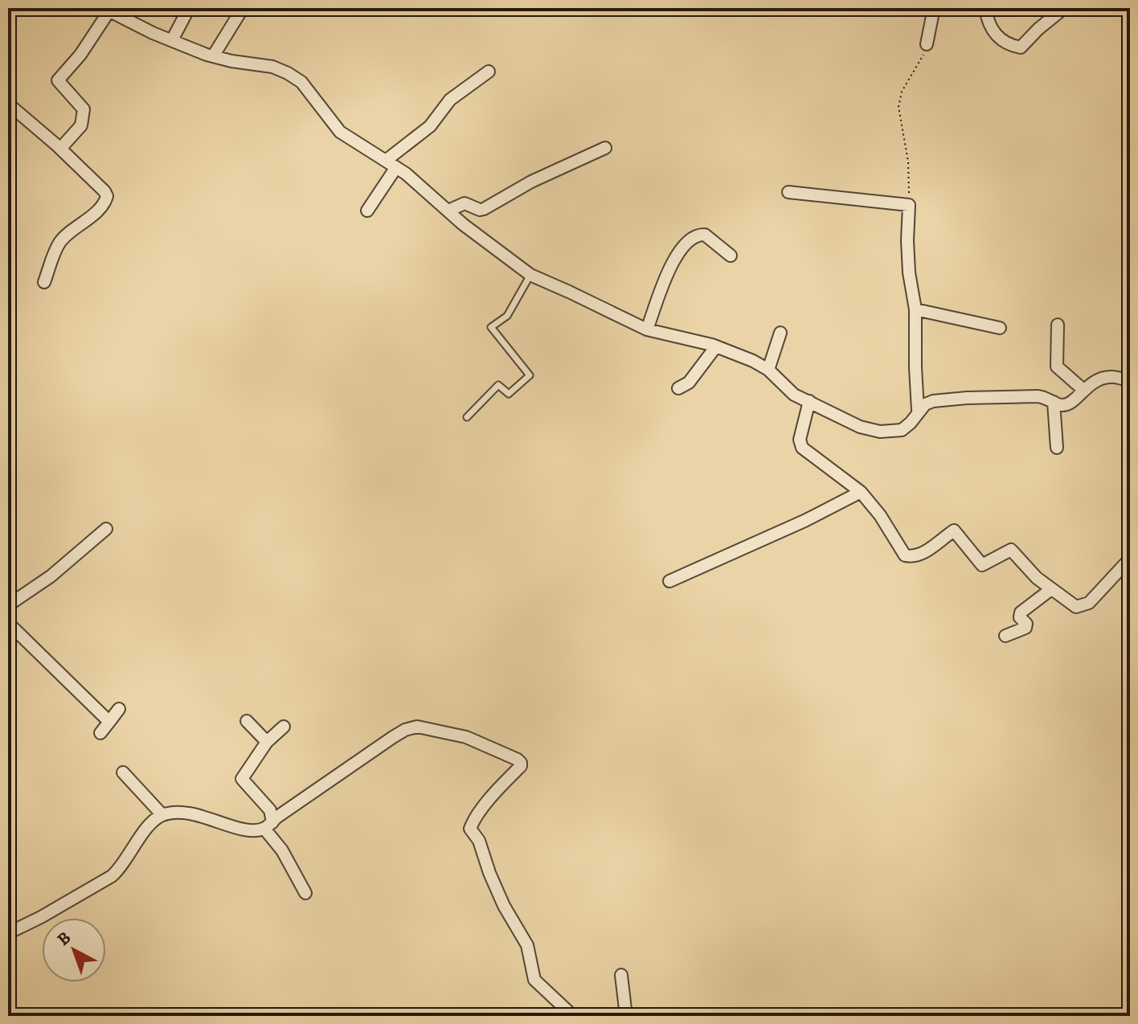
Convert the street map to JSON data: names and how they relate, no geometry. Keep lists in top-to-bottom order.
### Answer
{
  "north": "top left"
}
